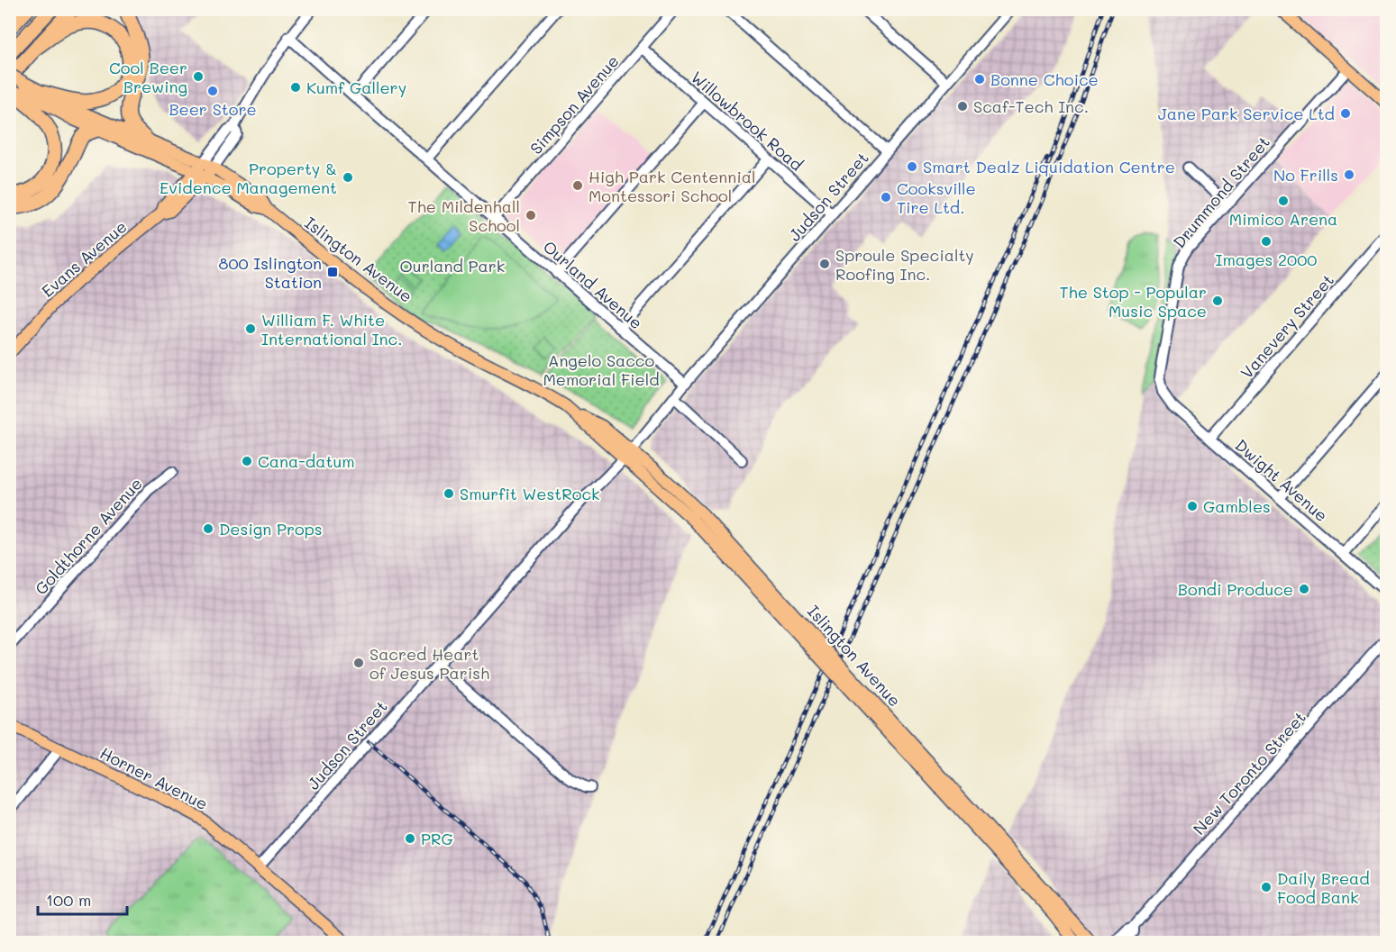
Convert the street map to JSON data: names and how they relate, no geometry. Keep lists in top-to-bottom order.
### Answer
{
  "streets": {
    "main road": ["Evans Avenue", "Islington Avenue", "Horner Avenue"],
    "street": [
      "Simpson Avenue",
      "Willowbrook Road",
      "Drummond Street",
      "Judson Street",
      "Ourland Avenue",
      "Vanevery Street",
      "Dwight Avenue",
      "Goldthorne Avenue",
      "New Toronto Street"
    ]
  },
  "crossings": [
    ["Simpson Avenue", "Willowbrook Road"],
    ["Simpson Avenue", "Ourland Avenue"],
    ["Willowbrook Road", "Judson Street"],
    ["Drummond Street", "Dwight Avenue"],
    ["Judson Street", "Islington Avenue"],
    ["Judson Street", "Ourland Avenue"],
    ["Judson Street", "Horner Avenue"],
    ["Evans Avenue", "Islington Avenue"],
    ["Evans Avenue", "Ourland Avenue"],
    ["Vanevery Street", "Dwight Avenue"]
  ],
  "parks": ["Ourland Park", "Angelo Sacco Memorial Field"],
  "places": {
    "other": [
      "Cool Beer Brewing",
      "Bonne Choice",
      "Kumf Gallery",
      "Beer Store",
      "Scaf-Tech Inc.",
      "Jane Park Service Ltd",
      "Smart Dealz Liquidation Centre",
      "No Frills",
      "Property & Evidence Management",
      "High Park Centennial Montessori School",
      "Cooksville Tire Ltd.",
      "Mimico Arena",
      "The Mildenhall School",
      "Images 2000",
      "Sproule Specialty Roofing Inc.",
      "The Stop - Popular Music Space",
      "William F. White International Inc.",
      "Cana-datum",
      "Smurfit WestRock",
      "Gambles",
      "Design Props",
      "Bondi Produce",
      "Sacred Heart of Jesus Parish",
      "PRG",
      "Daily Bread Food Bank"
    ],
    "transit": ["800 Islington Station"]
  },
  "scale_bar": "100 m"
}
